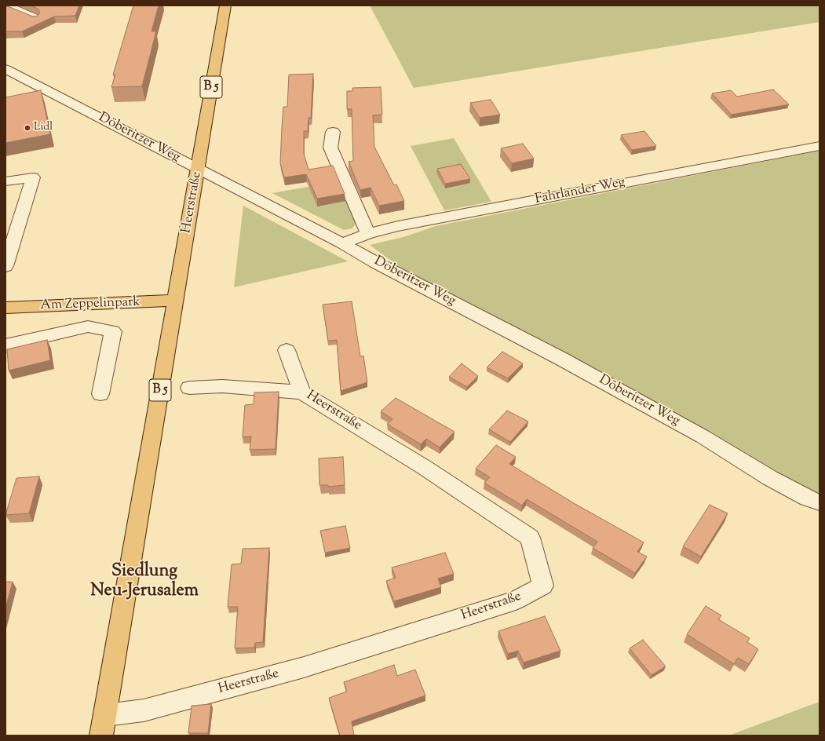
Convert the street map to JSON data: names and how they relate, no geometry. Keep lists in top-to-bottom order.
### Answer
{
  "streets": {
    "main road": ["B 5", "Heerstraße", "Am Zeppelinpark"],
    "street": ["Döberitzer Weg", "Fahrlander Weg"]
  },
  "crossings": [
    ["Döberitzer Weg", "Fahrlander Weg"],
    ["Döberitzer Weg", "Heerstraße"],
    ["Heerstraße", "Am Zeppelinpark"]
  ],
  "districts": ["Siedlung Neu-Jerusalem"],
  "places": ["Lidl"]
}
